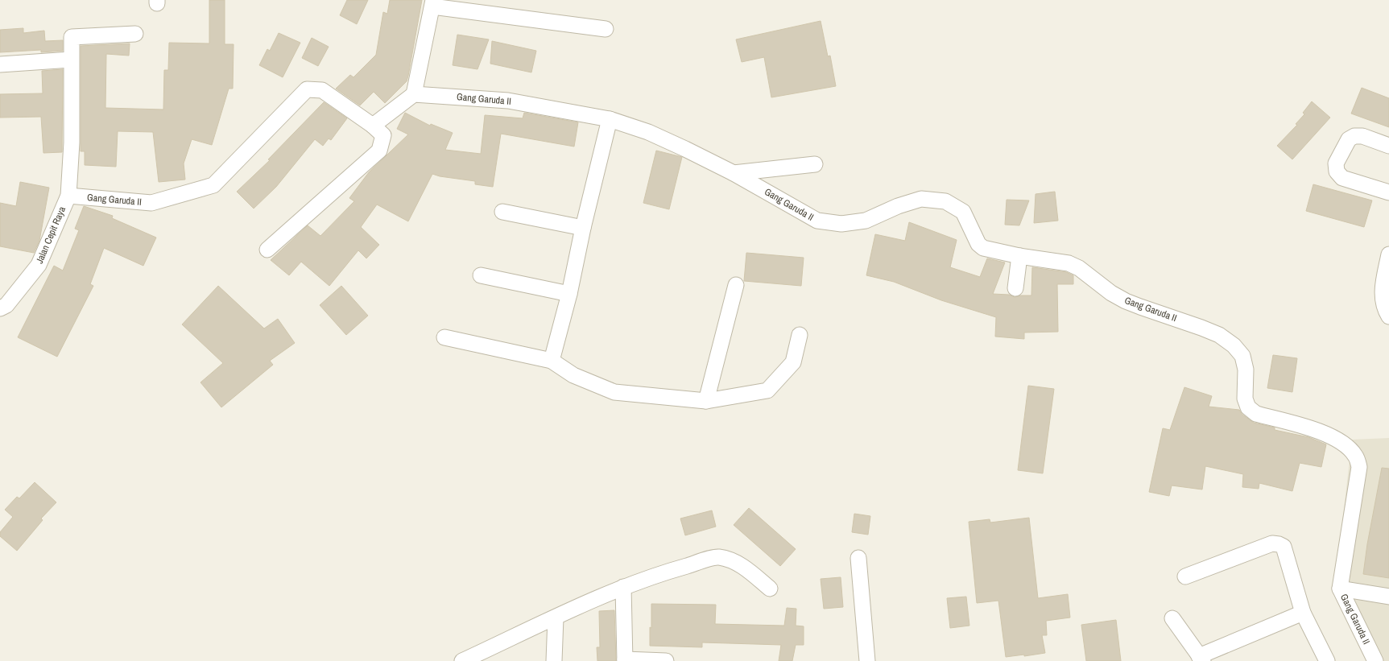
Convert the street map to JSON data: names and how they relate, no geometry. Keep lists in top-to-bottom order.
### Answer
{
  "streets": {
    "street": ["Gang Garuda II", "Jalan Cepit Raya"]
  },
  "crossings": [
    ["Gang Garuda II", "Jalan Cepit Raya"]
  ]
}
